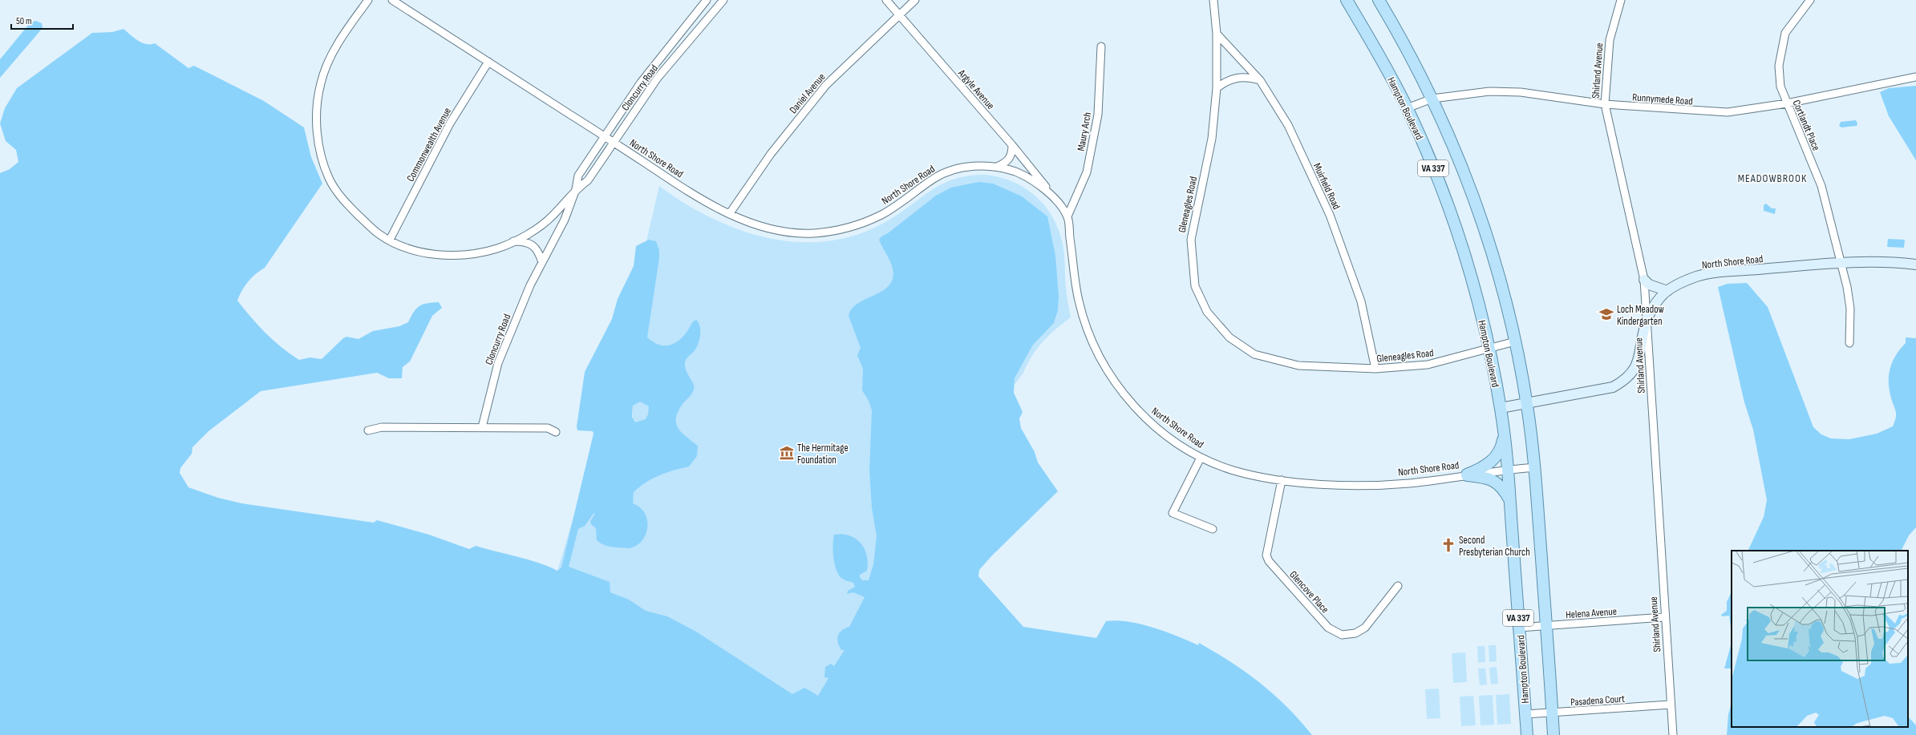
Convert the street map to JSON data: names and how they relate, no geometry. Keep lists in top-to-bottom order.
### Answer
{
  "streets": {
    "main road": ["Hampton Boulevard", "VA 337"],
    "street": [
      "Shirland Avenue",
      "Cloncurry Road",
      "Argyle Avenue",
      "Daniel Avenue",
      "Runnymede Road",
      "Cortlandt Place",
      "Maury Arch",
      "Commonwealth Avenue",
      "North Shore Road",
      "Muirfield Road",
      "Gleneagles Road",
      "Glencove Place",
      "Helena Avenue",
      "Pasadena Court"
    ]
  },
  "crossings": [
    ["Shirland Avenue", "Runnymede Road"],
    ["Shirland Avenue", "North Shore Road"],
    ["Shirland Avenue", "Helena Avenue"],
    ["Shirland Avenue", "Pasadena Court"],
    ["Cloncurry Road", "North Shore Road"],
    ["Argyle Avenue", "Daniel Avenue"],
    ["Argyle Avenue", "North Shore Road"],
    ["Daniel Avenue", "North Shore Road"],
    ["Runnymede Road", "Hampton Boulevard"],
    ["Runnymede Road", "Cortlandt Place"],
    ["Runnymede Road", "VA 337"],
    ["Hampton Boulevard", "North Shore Road"],
    ["Hampton Boulevard", "Gleneagles Road"],
    ["Hampton Boulevard", "Helena Avenue"],
    ["Hampton Boulevard", "Pasadena Court"],
    ["Cortlandt Place", "North Shore Road"],
    ["Maury Arch", "North Shore Road"],
    ["Commonwealth Avenue", "North Shore Road"],
    ["North Shore Road", "VA 337"],
    ["North Shore Road", "Glencove Place"],
    ["VA 337", "Gleneagles Road"],
    ["VA 337", "Helena Avenue"],
    ["VA 337", "Pasadena Court"],
    ["Muirfield Road", "Gleneagles Road"]
  ],
  "districts": ["MEADOWBROOK"],
  "places": {
    "school or university": ["Loch Meadow Kindergarten"],
    "museum": ["The Hermitage Foundation"],
    "church": ["Second Presbyterian Church"]
  },
  "scale_bar": "50 m"
}
